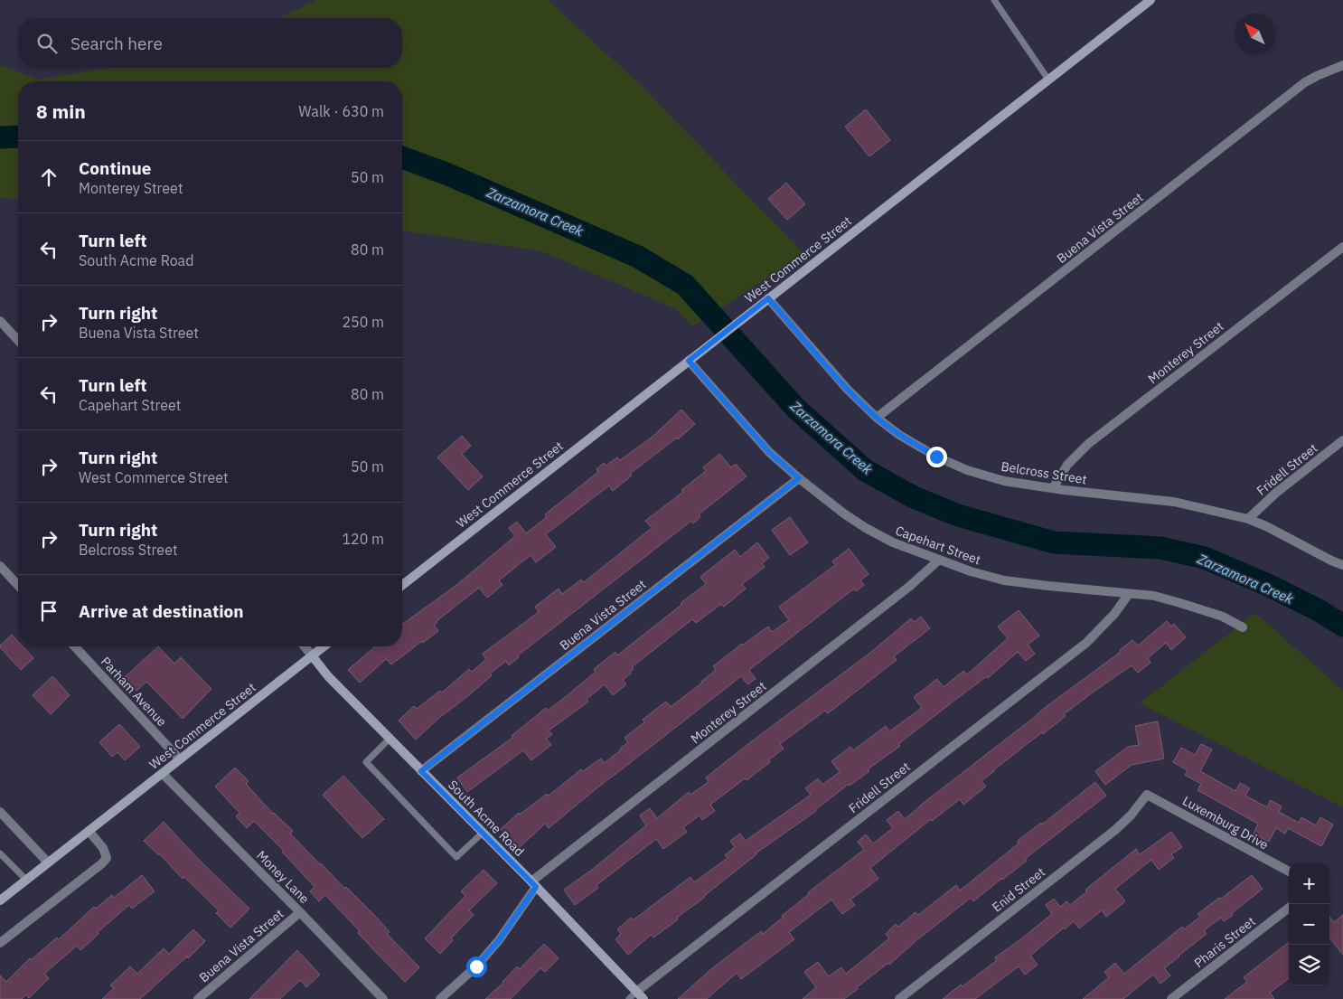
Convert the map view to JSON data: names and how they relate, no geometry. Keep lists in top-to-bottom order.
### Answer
{
  "streets": {
    "main road": ["West Commerce Street", "South Acme Road"],
    "street": [
      "Buena Vista Street",
      "Monterey Street",
      "Fridell Street",
      "Belcross Street",
      "Capehart Street",
      "Parham Avenue",
      "Luxemburg Drive",
      "Money Lane",
      "Enid Street",
      "Pharis Street"
    ]
  },
  "crossings": [
    ["Buena Vista Street", "Belcross Street"],
    ["Buena Vista Street", "Capehart Street"],
    ["Buena Vista Street", "South Acme Road"],
    ["Buena Vista Street", "Money Lane"],
    ["West Commerce Street", "Belcross Street"],
    ["West Commerce Street", "Capehart Street"],
    ["West Commerce Street", "Parham Avenue"],
    ["West Commerce Street", "South Acme Road"],
    ["West Commerce Street", "Money Lane"],
    ["Monterey Street", "Belcross Street"],
    ["Monterey Street", "Capehart Street"],
    ["Monterey Street", "South Acme Road"],
    ["Fridell Street", "Belcross Street"],
    ["Fridell Street", "Capehart Street"],
    ["Fridell Street", "South Acme Road"],
    ["Luxemburg Drive", "Enid Street"]
  ],
  "water": ["Zarzamora Creek"],
  "north": "top left",
  "page": {
    "search": "Search here",
    "heading": ["8 min", "Walk · 630 m"],
    "list": [
      ["Continue", "Monterey Street", "50 m"],
      ["Turn left", "South Acme Road", "80 m"],
      ["Turn right", "Buena Vista Street", "250 m"],
      ["Turn left", "Capehart Street", "80 m"],
      ["Turn right", "West Commerce Street", "50 m"],
      ["Turn right", "Belcross Street", "120 m"],
      "Arrive at destination"
    ],
    "map_buttons": ["+", "−"]
  }
}
